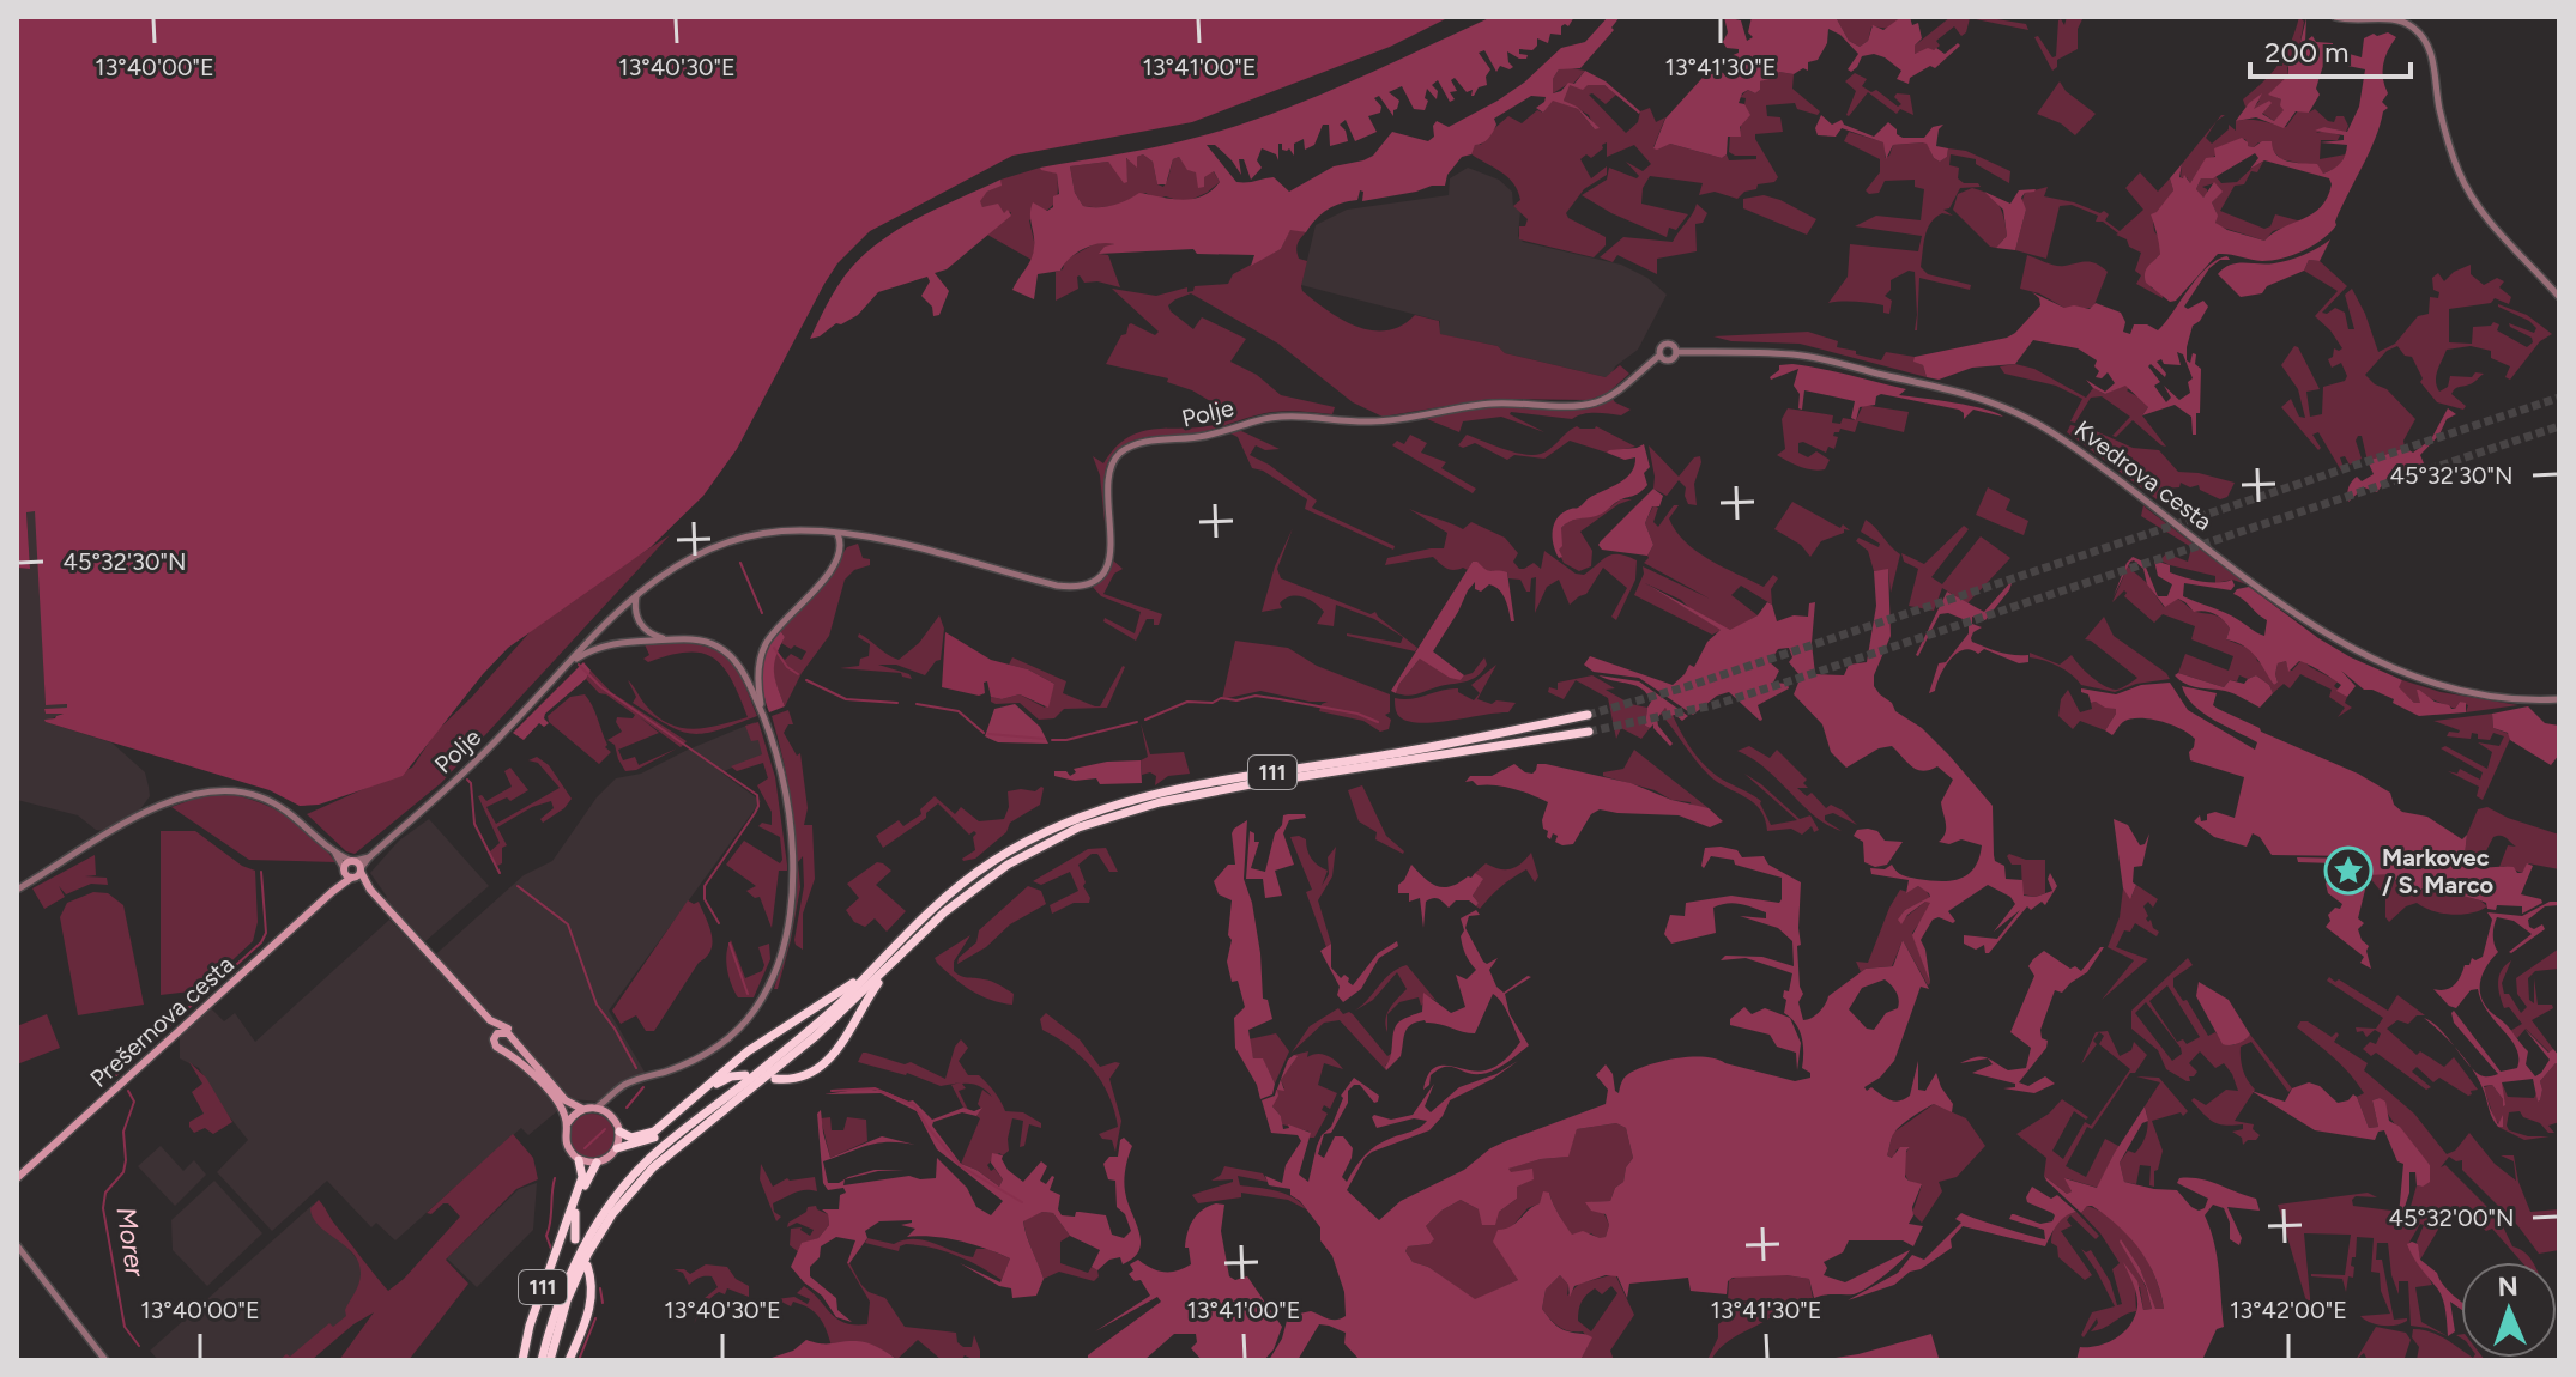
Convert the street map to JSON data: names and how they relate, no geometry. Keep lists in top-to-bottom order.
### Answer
{
  "streets": {
    "highway": ["111"],
    "main road": ["Prešernova cesta"],
    "street": ["Polje", "Kvedrova cesta"]
  },
  "crossings": [
    ["Polje", "Kvedrova cesta"],
    ["Polje", "Prešernova cesta"]
  ],
  "water": ["Morer"],
  "places": {
    "place": ["Markovec / S. Marco"]
  },
  "scale_bar": "200 m",
  "north": "top",
  "coordinates": [
    "13°40'00\"E",
    "13°40'30\"E",
    "13°41'00\"E",
    "13°41'30\"E",
    "45°32'30\"N",
    "45°32'00\"N",
    "13°42'00\"E"
  ]
}
